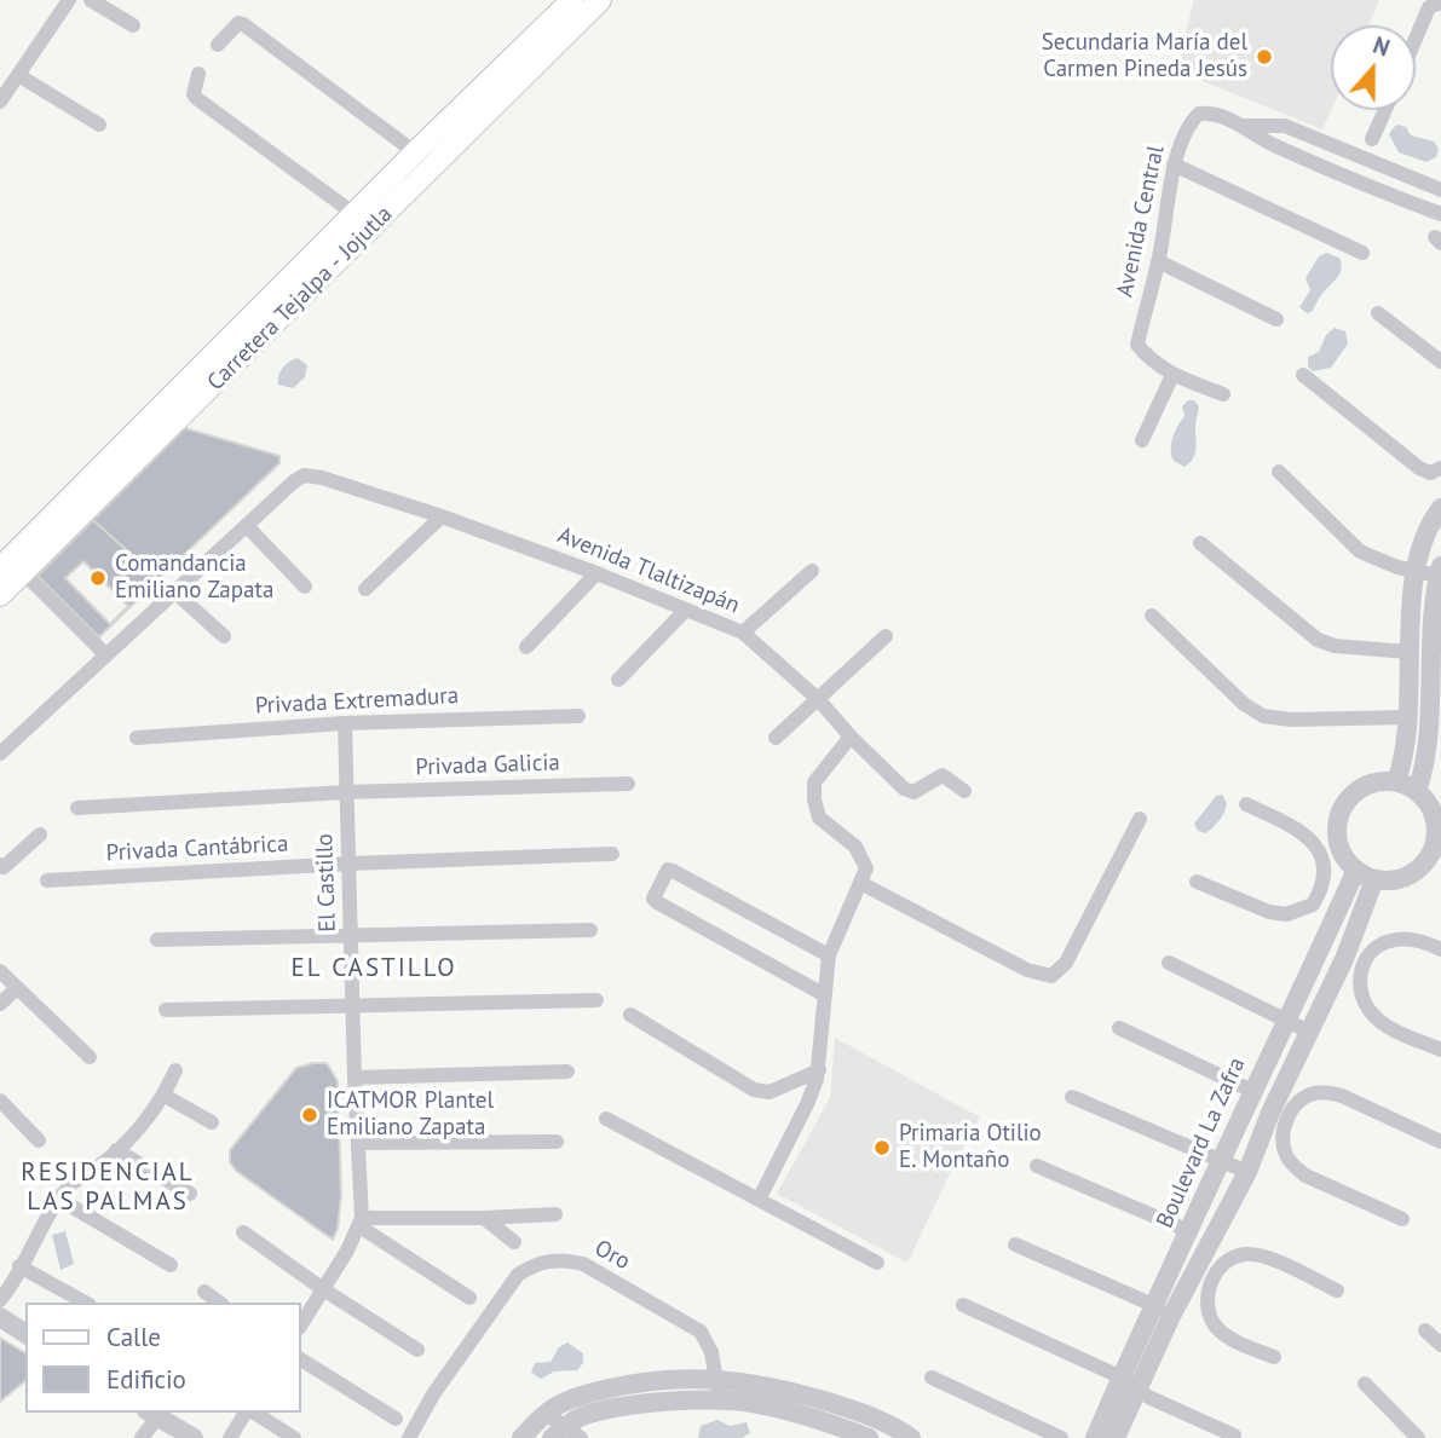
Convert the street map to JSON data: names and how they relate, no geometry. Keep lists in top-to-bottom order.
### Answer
{
  "streets": {
    "main road": ["Carretera Tejalpa - Jojutla"],
    "street": [
      "Avenida Central",
      "Avenida Tlaltizapán",
      "Privada Extremadura",
      "Privada Galicia",
      "Privada Cantábrica",
      "El Castillo",
      "Boulevard La Zafra",
      "Oro"
    ]
  },
  "crossings": [
    ["Privada Extremadura", "El Castillo"],
    ["Privada Galicia", "El Castillo"],
    ["Privada Cantábrica", "El Castillo"]
  ],
  "districts": ["EL CASTILLO", "RESIDENCIAL LAS PALMAS"],
  "places": [
    "Secundaria María del Carmen Pineda Jesús",
    "Comandancia Emiliano Zapata",
    "ICATMOR Plantel Emiliano Zapata",
    "Primaria Otilio E. Montaño"
  ],
  "legend": ["Calle", "Edificio"],
  "north": "top"
}
